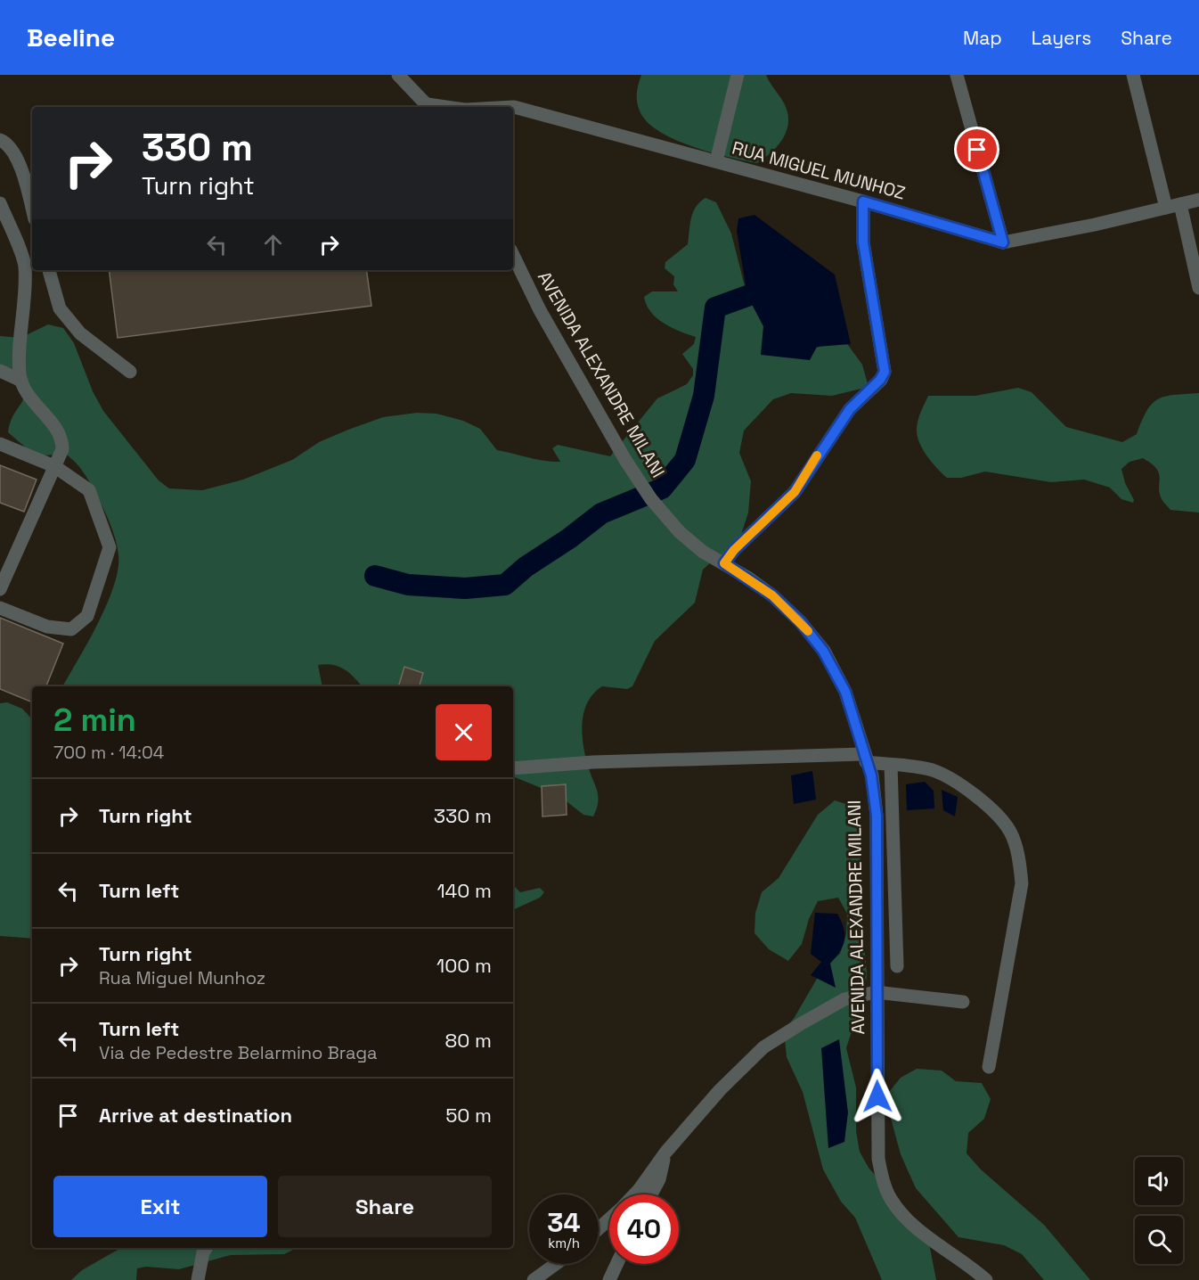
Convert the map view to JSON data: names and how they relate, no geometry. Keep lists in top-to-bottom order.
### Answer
{
  "streets": {
    "street": ["RUA MIGUEL MUNHOZ", "AVENIDA ALEXANDRE MILANI"]
  },
  "page": {
    "header": "Beeline",
    "nav": ["Map", "Layers", "Share"],
    "turn": ["330 m", "Turn right"],
    "heading": ["2 min", "700 m · 14:04"],
    "list": [
      {
        "name": "Turn right",
        "value": "330 m"
      },
      {
        "name": "Turn left",
        "value": "140 m"
      },
      {
        "name": "Turn right",
        "note": "Rua Miguel Munhoz",
        "value": "100 m"
      },
      {
        "name": "Turn left",
        "note": "Via de Pedestre Belarmino Braga",
        "value": "80 m"
      },
      {
        "name": "Arrive at destination",
        "value": "50 m"
      }
    ],
    "buttons": ["Exit", "Share"],
    "speed": "34 km/h",
    "limit": "40"
  }
}
